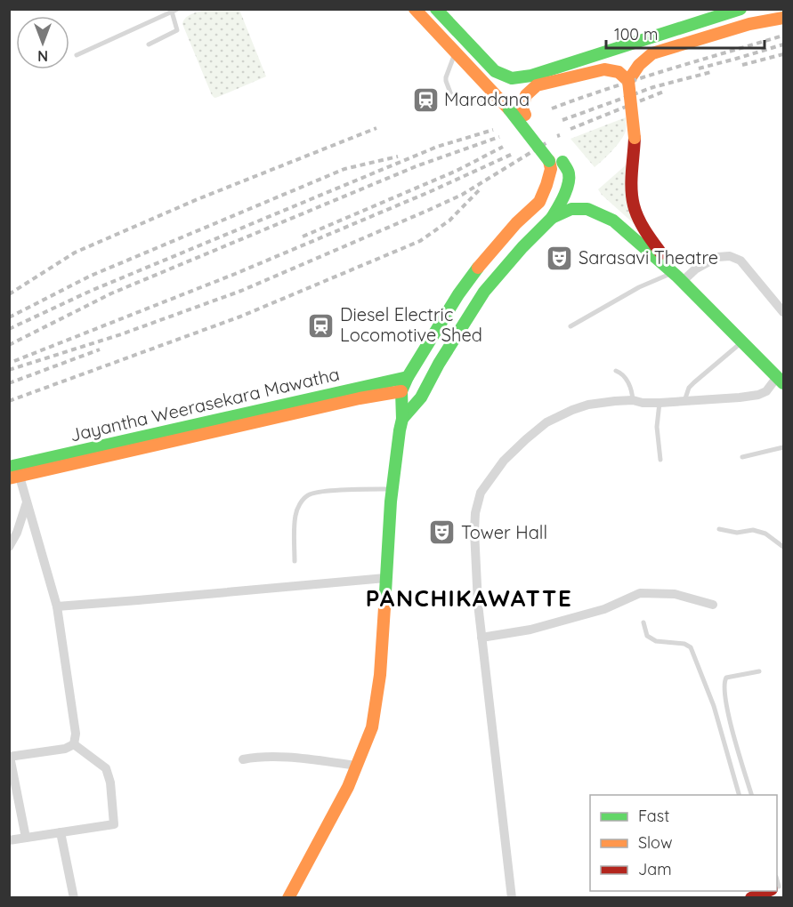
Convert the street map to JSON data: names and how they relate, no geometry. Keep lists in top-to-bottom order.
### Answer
{
  "streets": {
    "main road": ["Jayantha Weerasekara Mawatha"]
  },
  "districts": ["PANCHIKAWATTE"],
  "places": {
    "station": ["Maradana", "Diesel Electric Locomotive Shed"],
    "theatre": ["Sarasavi Theatre", "Tower Hall"]
  },
  "legend": ["Fast", "Slow", "Jam"],
  "scale_bar": "100 m",
  "north": "bottom"
}
